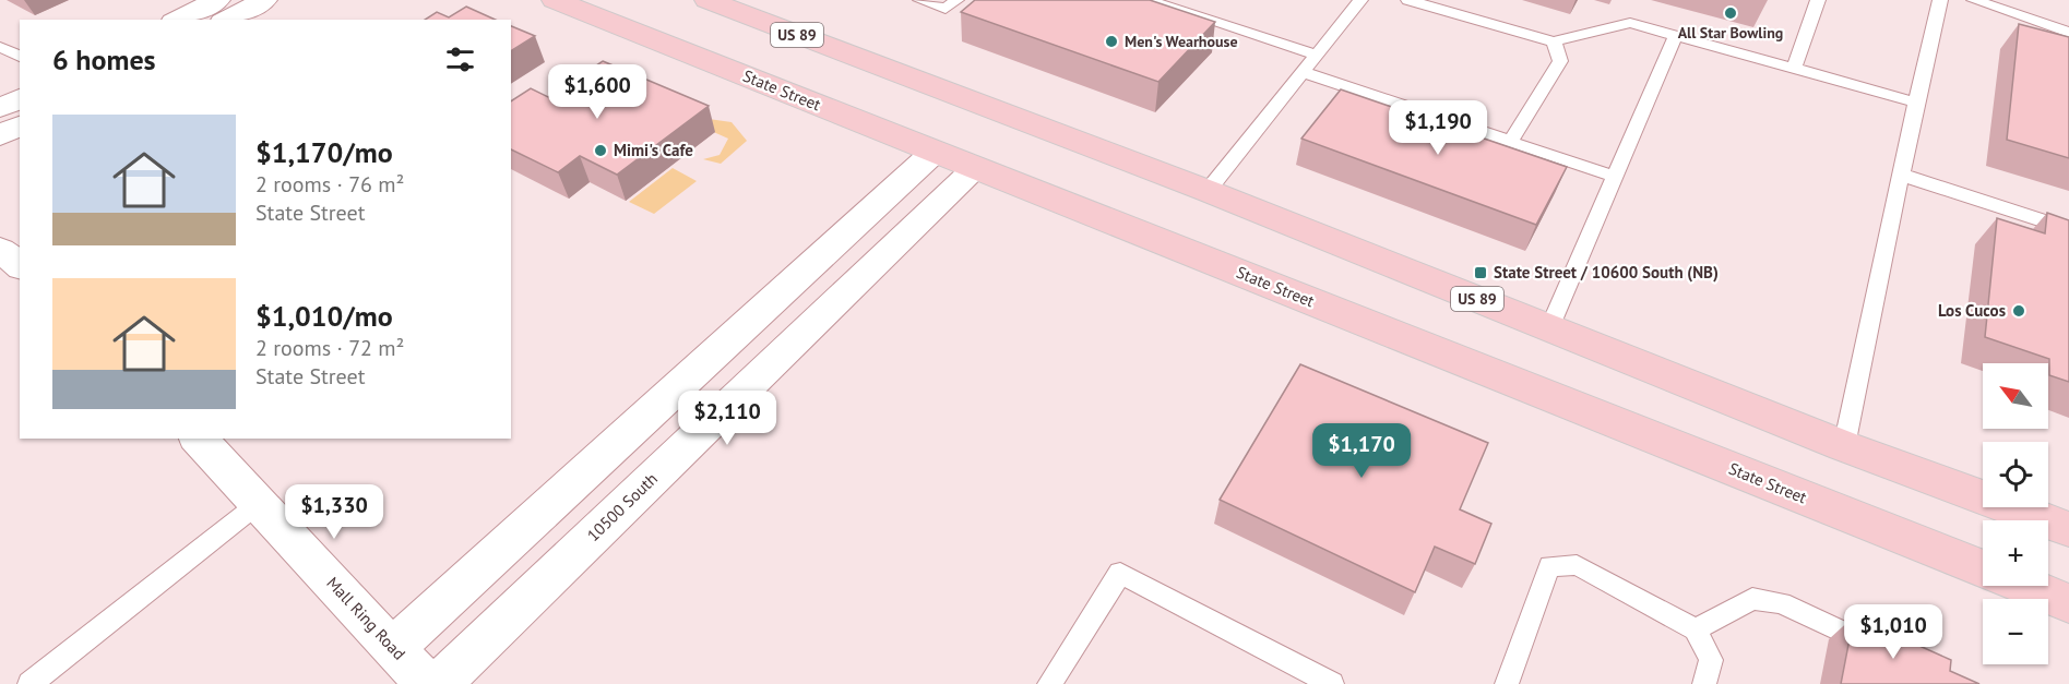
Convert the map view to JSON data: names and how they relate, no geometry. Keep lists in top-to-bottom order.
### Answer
{
  "streets": {
    "main road": ["US 89", "State Street"],
    "street": ["10500 South", "Mall Ring Road"]
  },
  "crossings": [
    ["State Street", "10500 South"]
  ],
  "places": {
    "other": [
      "All Star Bowling",
      "Men's Wearhouse",
      "Mimi's Cafe",
      "Los Cucos"
    ],
    "transit": ["State Street / 10600 South (NB)"]
  },
  "north": "top left",
  "page": {
    "heading": "6 homes",
    "price": [
      "$1,600",
      "$1,190",
      "$2,110",
      "$1,170",
      "$1,330",
      "$1,010"
    ],
    "list": [
      {
        "name": "$1,170/mo",
        "note": "2 rooms · 76 m² · State Street"
      },
      {
        "name": "$1,010/mo",
        "note": "2 rooms · 72 m² · State Street"
      }
    ],
    "map_buttons": ["+", "−"]
  }
}
